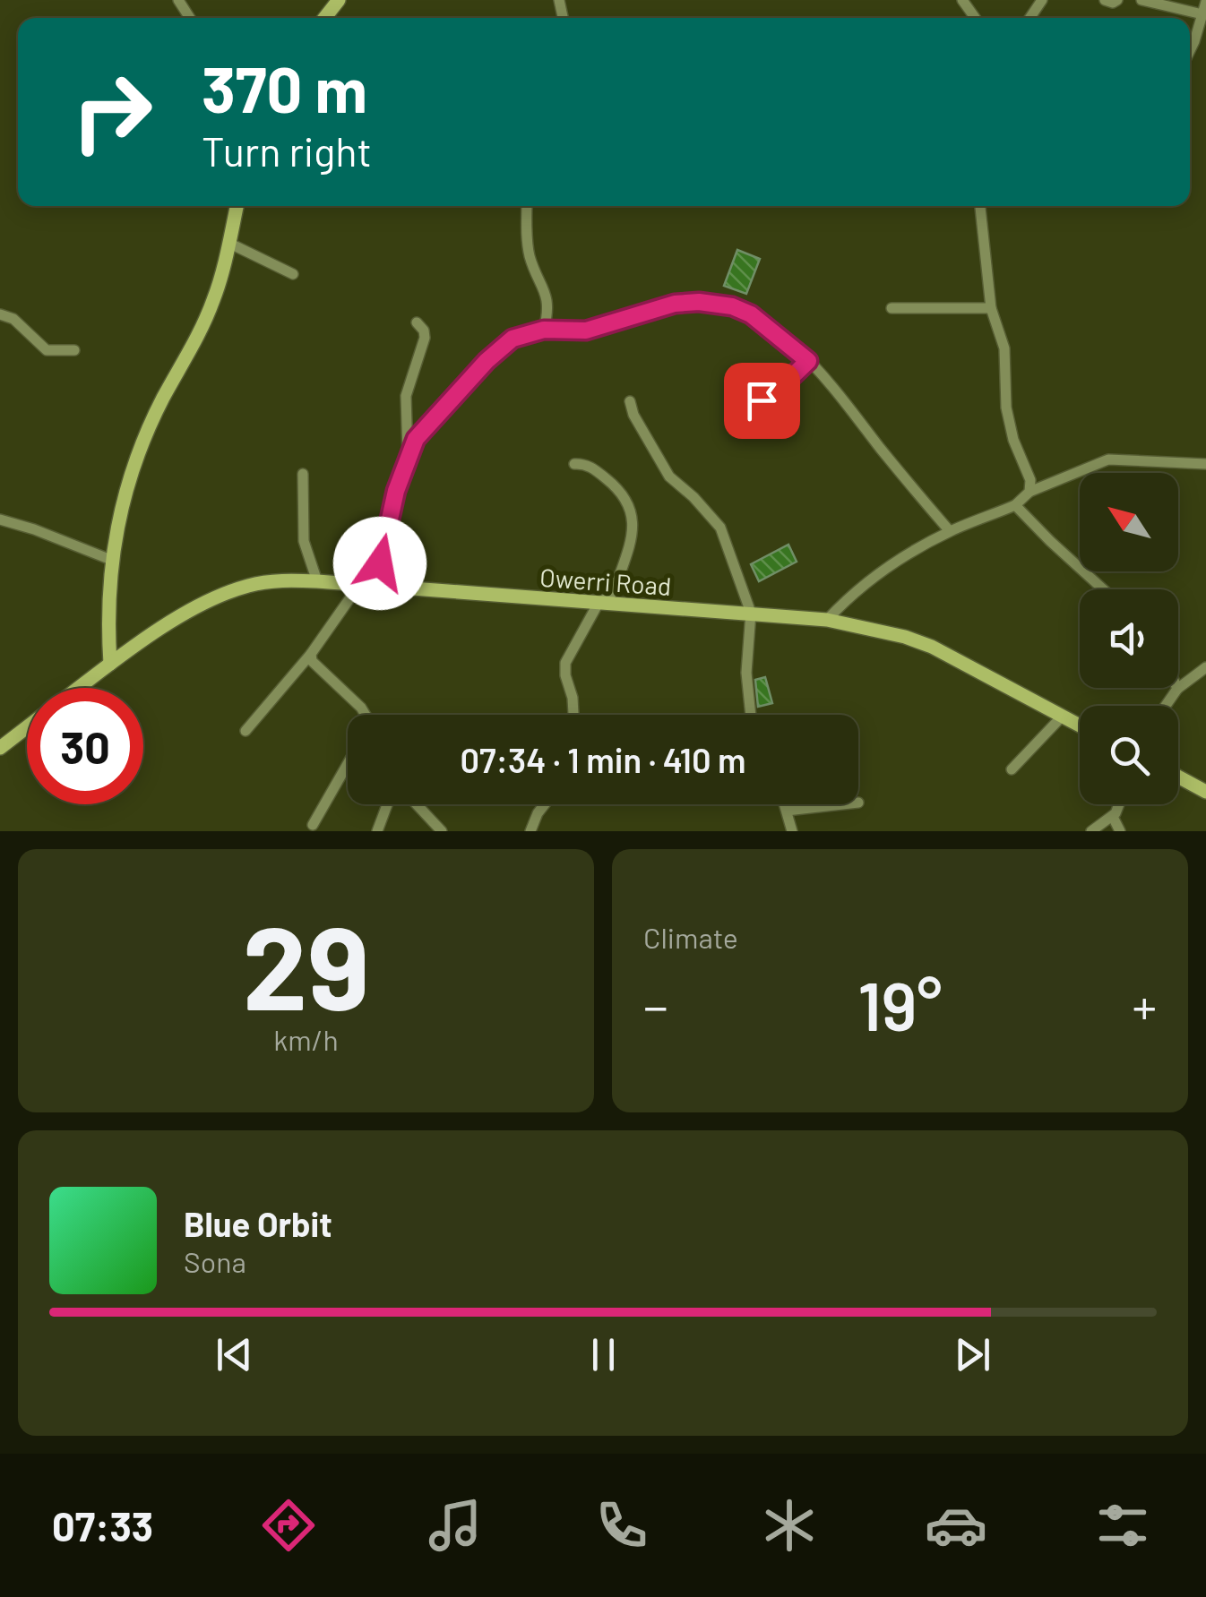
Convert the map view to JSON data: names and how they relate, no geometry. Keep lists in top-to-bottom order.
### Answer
{
  "streets": {
    "main road": ["Owerri Road"]
  },
  "north": "top left",
  "page": {
    "turn": ["370 m", "Turn right"],
    "limit": "30",
    "trip": "07:34 · 1 min · 410 m",
    "tile": [
      ["29", "km/h"],
      "Climate"
    ],
    "heat": ["−", "19°", "+"],
    "song": ["Blue Orbit", "Sona"],
    "tabs": "07:33"
  }
}
